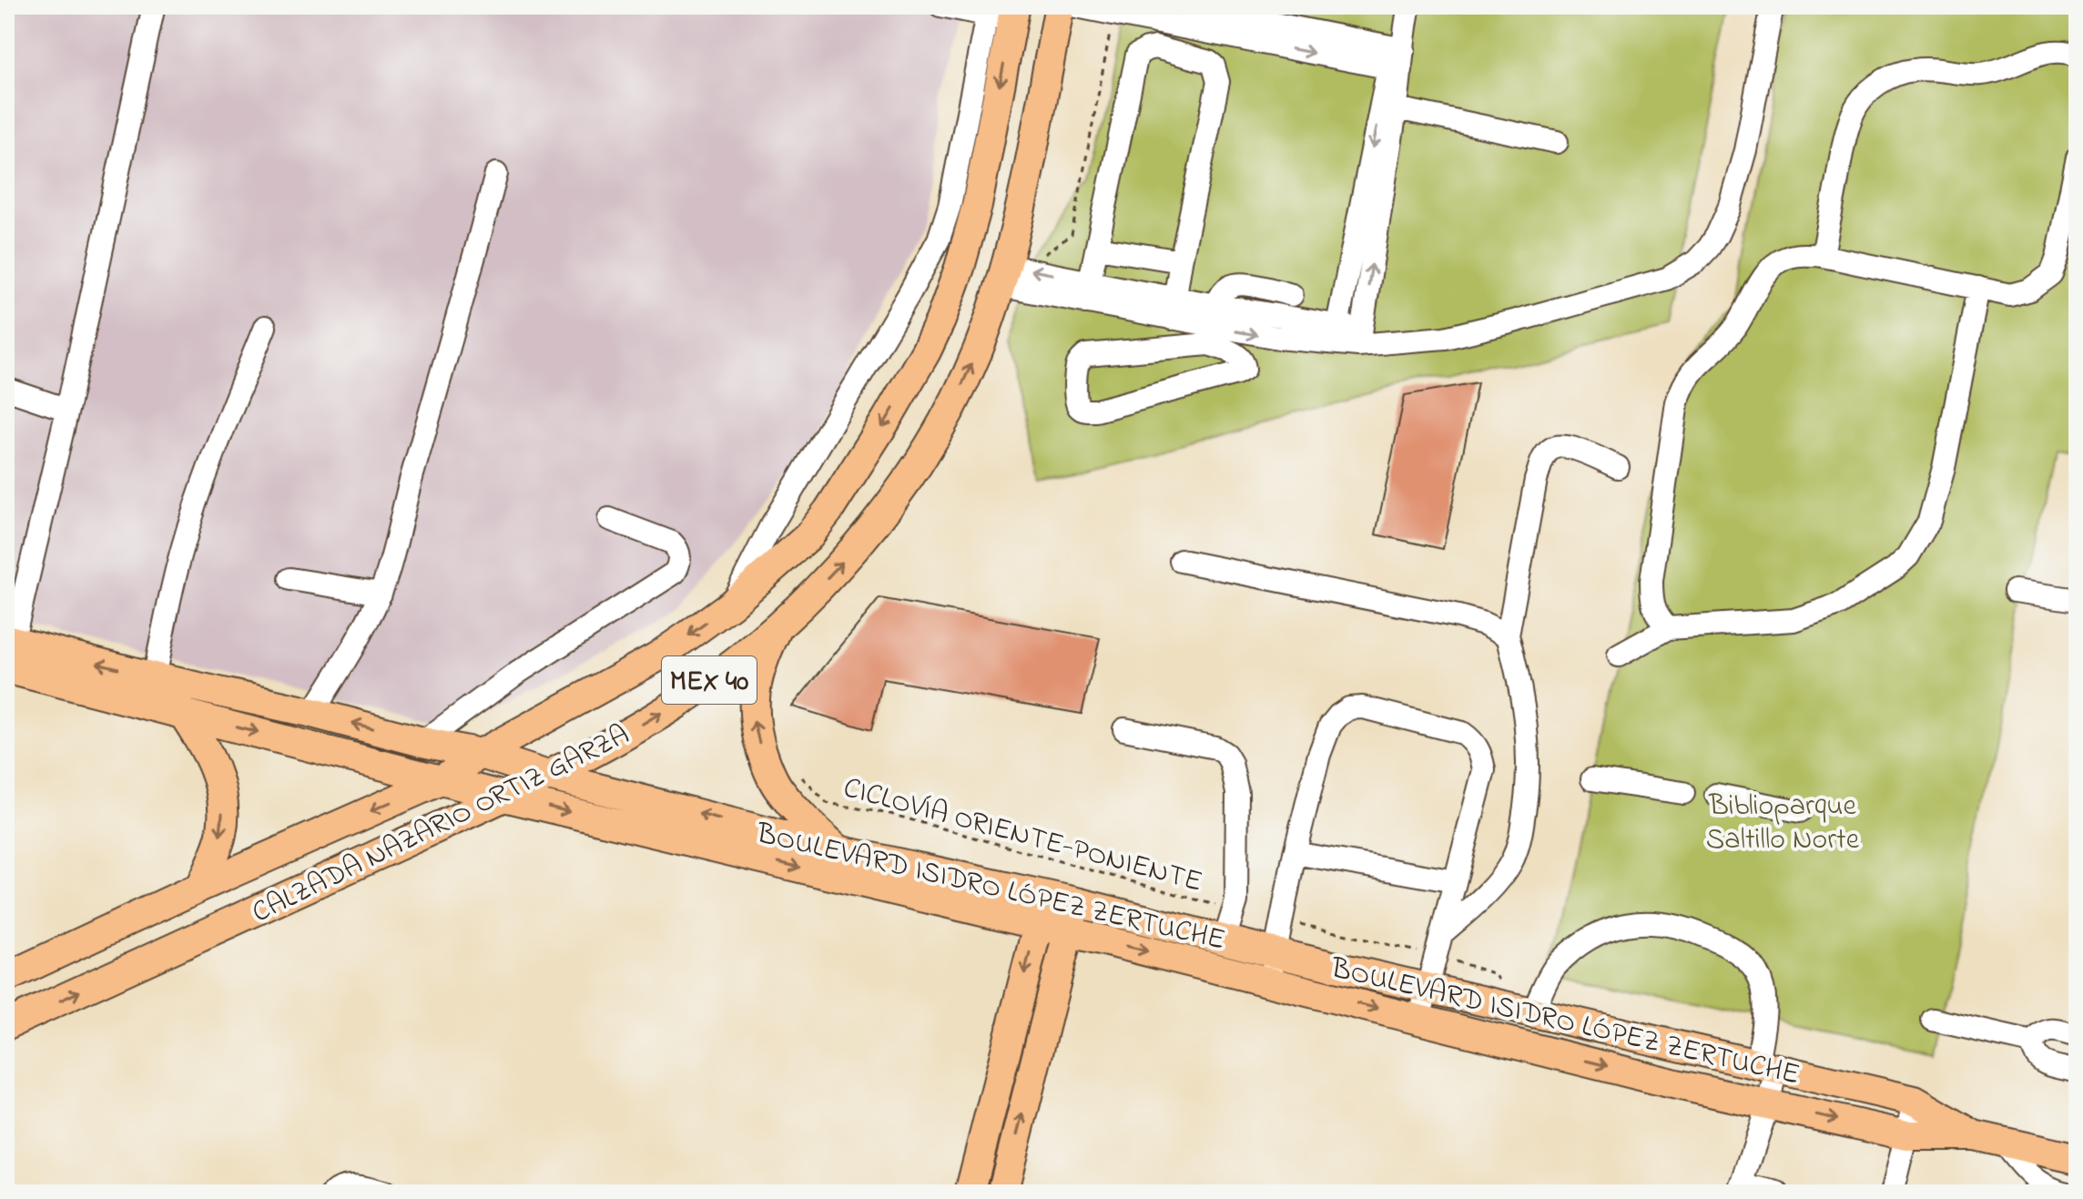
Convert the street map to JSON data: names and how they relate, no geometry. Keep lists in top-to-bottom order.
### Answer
{
  "streets": {
    "main road": ["MEX 40", "CALZADA NAZARIO ORTIZ GARZA", "BOULEVARD ISIDRO LÓPEZ ZERTUCHE"],
    "path": ["CICLOVÍA ORIENTE-PONIENTE"]
  },
  "crossings": [
    ["CALZADA NAZARIO ORTIZ GARZA", "BOULEVARD ISIDRO LÓPEZ ZERTUCHE"]
  ],
  "parks": ["Biblioparque Saltillo Norte"]
}
